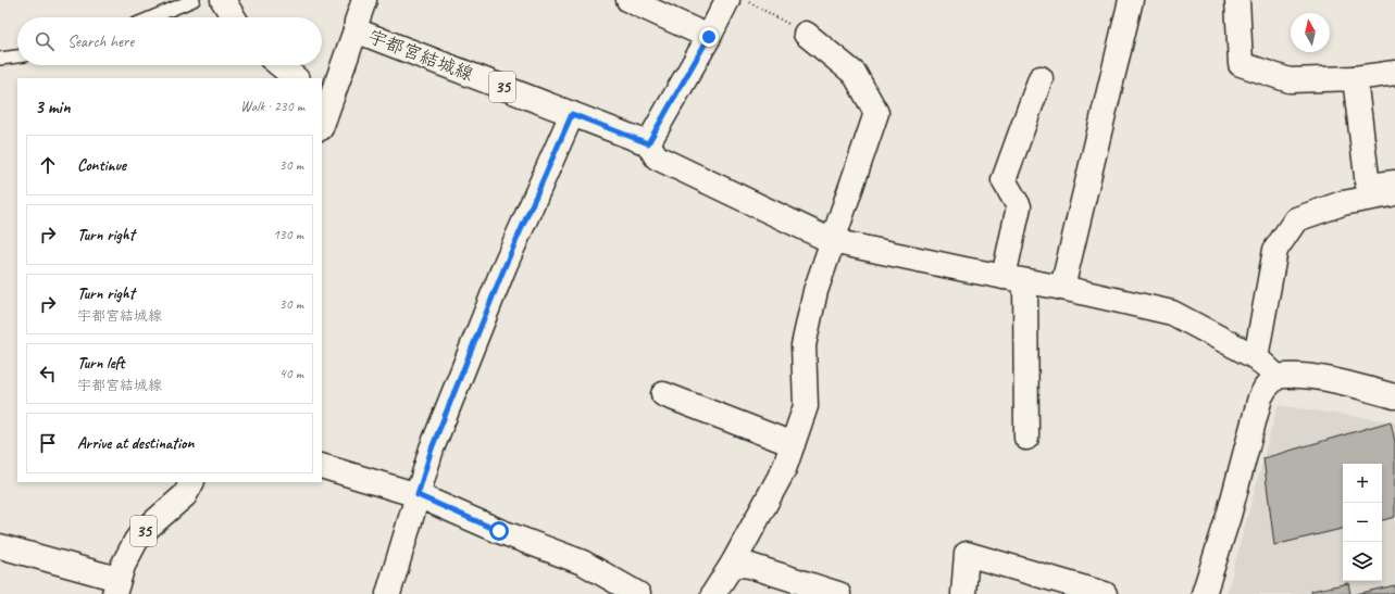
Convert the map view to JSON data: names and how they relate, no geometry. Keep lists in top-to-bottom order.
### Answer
{
  "streets": {
    "street": ["宇都宮結城線", "35"]
  },
  "north": "top",
  "page": {
    "search": "Search here",
    "heading": ["3 min", "Walk · 230 m"],
    "list": [
      ["Continue", "30 m"],
      ["Turn right", "130 m"],
      ["Turn right", "宇都宮結城線", "30 m"],
      ["Turn left", "宇都宮結城線", "40 m"],
      "Arrive at destination"
    ],
    "map_buttons": ["+", "−"]
  }
}
